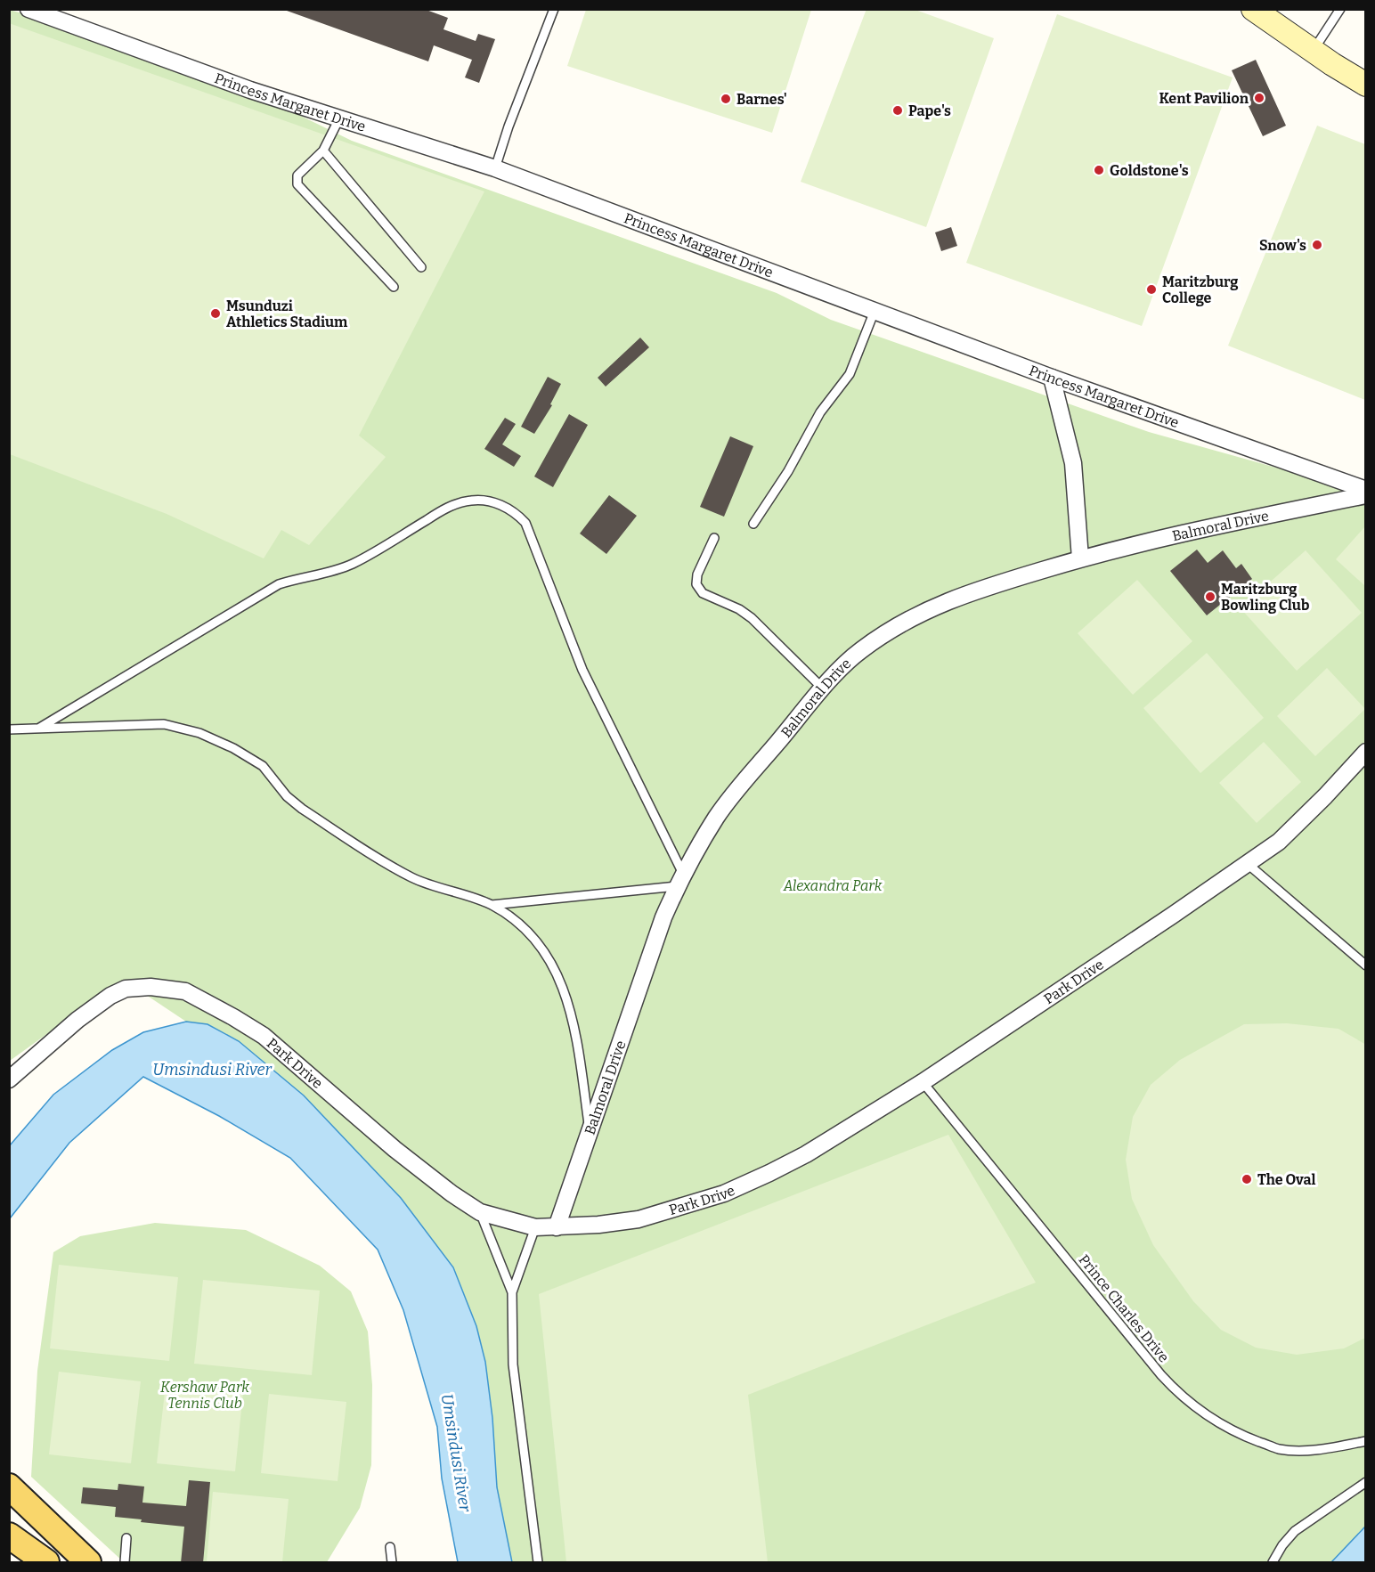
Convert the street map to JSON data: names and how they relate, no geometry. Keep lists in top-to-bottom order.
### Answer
{
  "streets": {
    "street": ["Princess Margaret Drive", "Balmoral Drive", "Park Drive"],
    "lane": ["Prince Charles Drive"]
  },
  "crossings": [
    ["Balmoral Drive", "Park Drive"],
    ["Park Drive", "Prince Charles Drive"]
  ],
  "water": ["Umsindusi River"],
  "parks": ["Alexandra Park", "Kershaw Park Tennis Club"],
  "places": [
    "Kent Pavilion",
    "Barnes'",
    "Pape's",
    "Goldstone's",
    "Snow's",
    "Maritzburg College",
    "Msunduzi Athletics Stadium",
    "Maritzburg Bowling Club",
    "The Oval"
  ]
}
